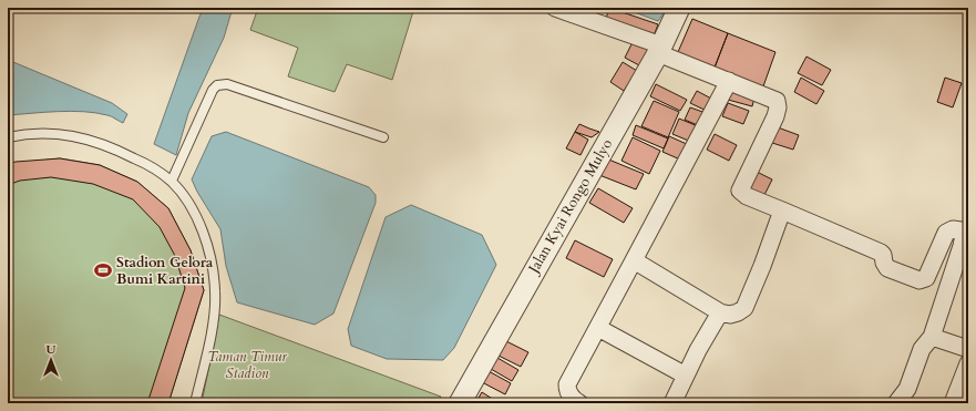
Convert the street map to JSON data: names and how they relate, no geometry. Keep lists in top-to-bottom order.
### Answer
{
  "streets": {
    "street": ["Jalan Kyai Rongo Mulyo"]
  },
  "parks": ["Taman Timur Stadion"],
  "places": {
    "sports": ["Stadion Gelora Bumi Kartini"]
  },
  "north": "top"
}
